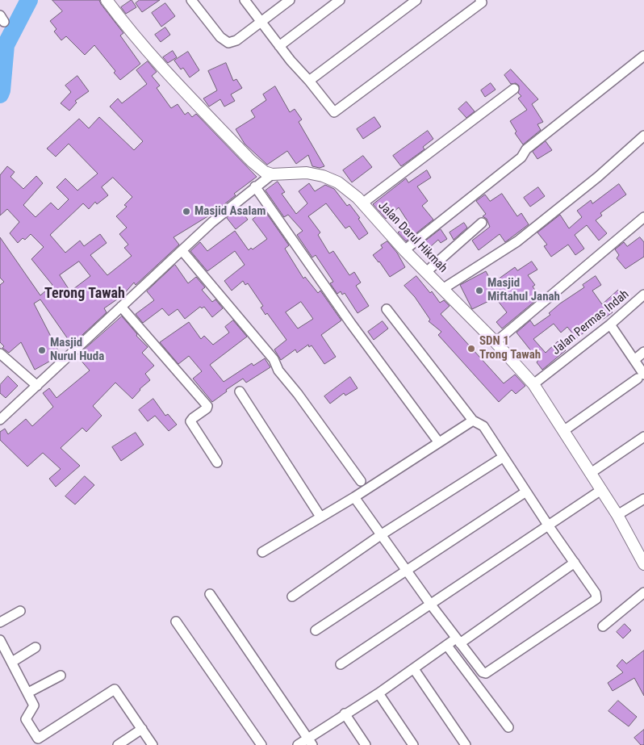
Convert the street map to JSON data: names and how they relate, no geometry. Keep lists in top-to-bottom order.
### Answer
{
  "streets": {
    "street": ["Jalan Darul Hikmah", "Jalan Permas Indah"]
  },
  "crossings": [
    ["Jalan Darul Hikmah", "Jalan Permas Indah"]
  ],
  "districts": ["Terong Tawah"],
  "places": [
    "Masjid Asalam",
    "Masjid Miftahul Janah",
    "SDN 1 Trong Tawah",
    "Masjid Nurul Huda"
  ]
}
